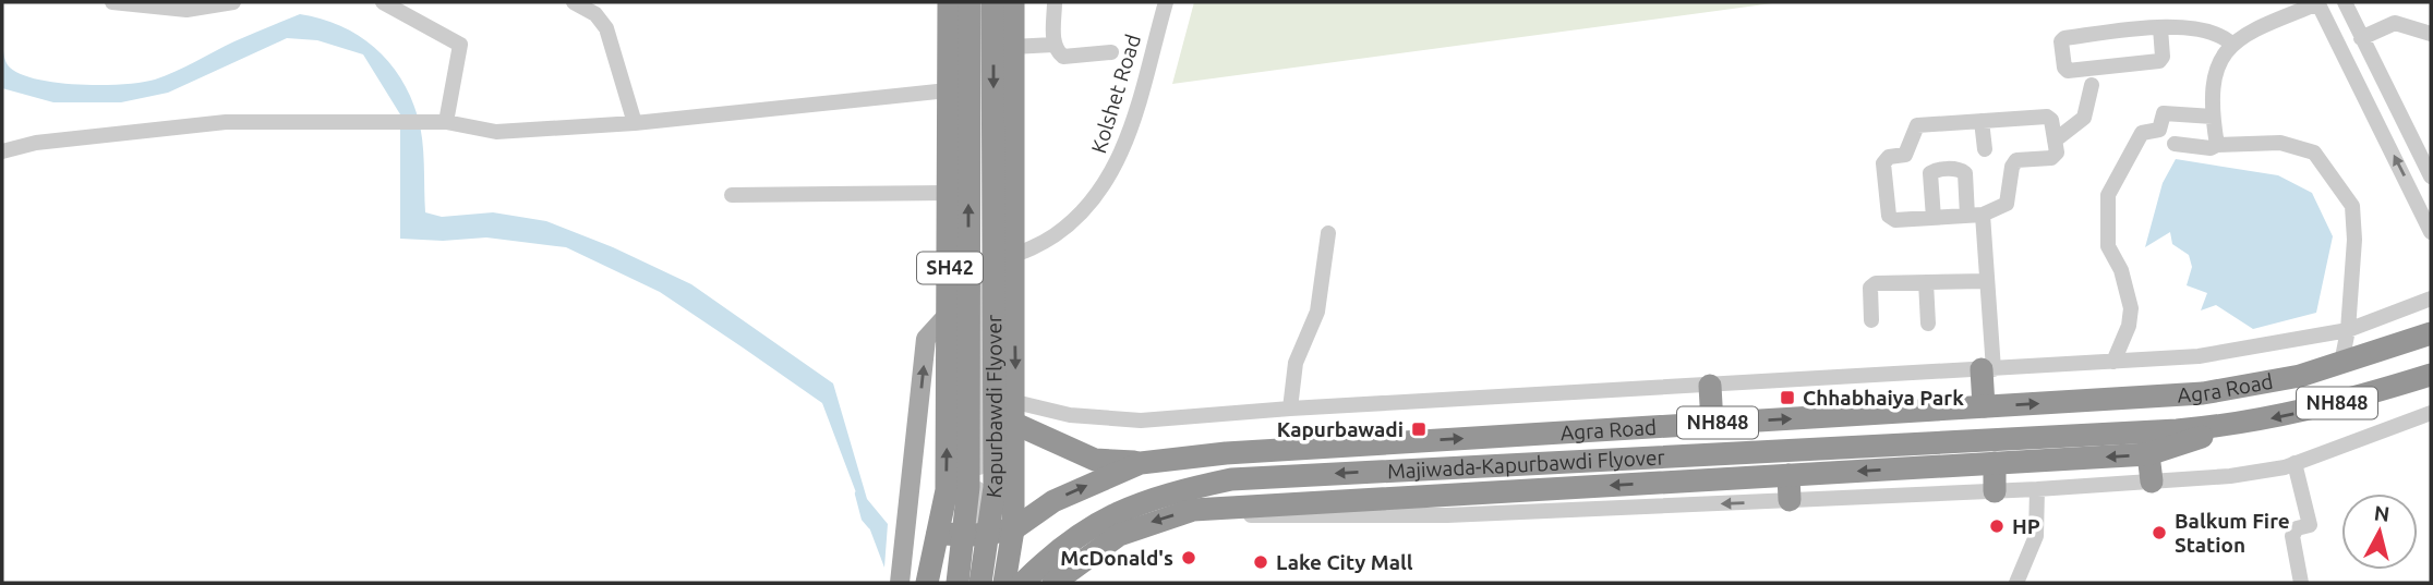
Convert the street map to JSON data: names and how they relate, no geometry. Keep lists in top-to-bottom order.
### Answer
{
  "streets": {
    "highway": [
      "SH42",
      "Agra Road",
      "NH848",
      "Kapurbawdi Flyover",
      "Majiwada-Kapurbawdi Flyover"
    ],
    "street": ["Kolshet Road"]
  },
  "crossings": [
    ["Kolshet Road", "SH42"],
    ["Kolshet Road", "Agra Road"],
    ["SH42", "Agra Road"],
    ["Agra Road", "NH848"],
    ["Agra Road", "Majiwada-Kapurbawdi Flyover"],
    ["NH848", "Majiwada-Kapurbawdi Flyover"]
  ],
  "one_way": ["Majiwada-Kapurbawdi Flyover"],
  "places": {
    "transit": ["Chhabhaiya Park", "Kapurbawadi"],
    "other": [
      "HP",
      "Balkum Fire Station",
      "McDonald's",
      "Lake City Mall"
    ]
  },
  "north": "top"
}
